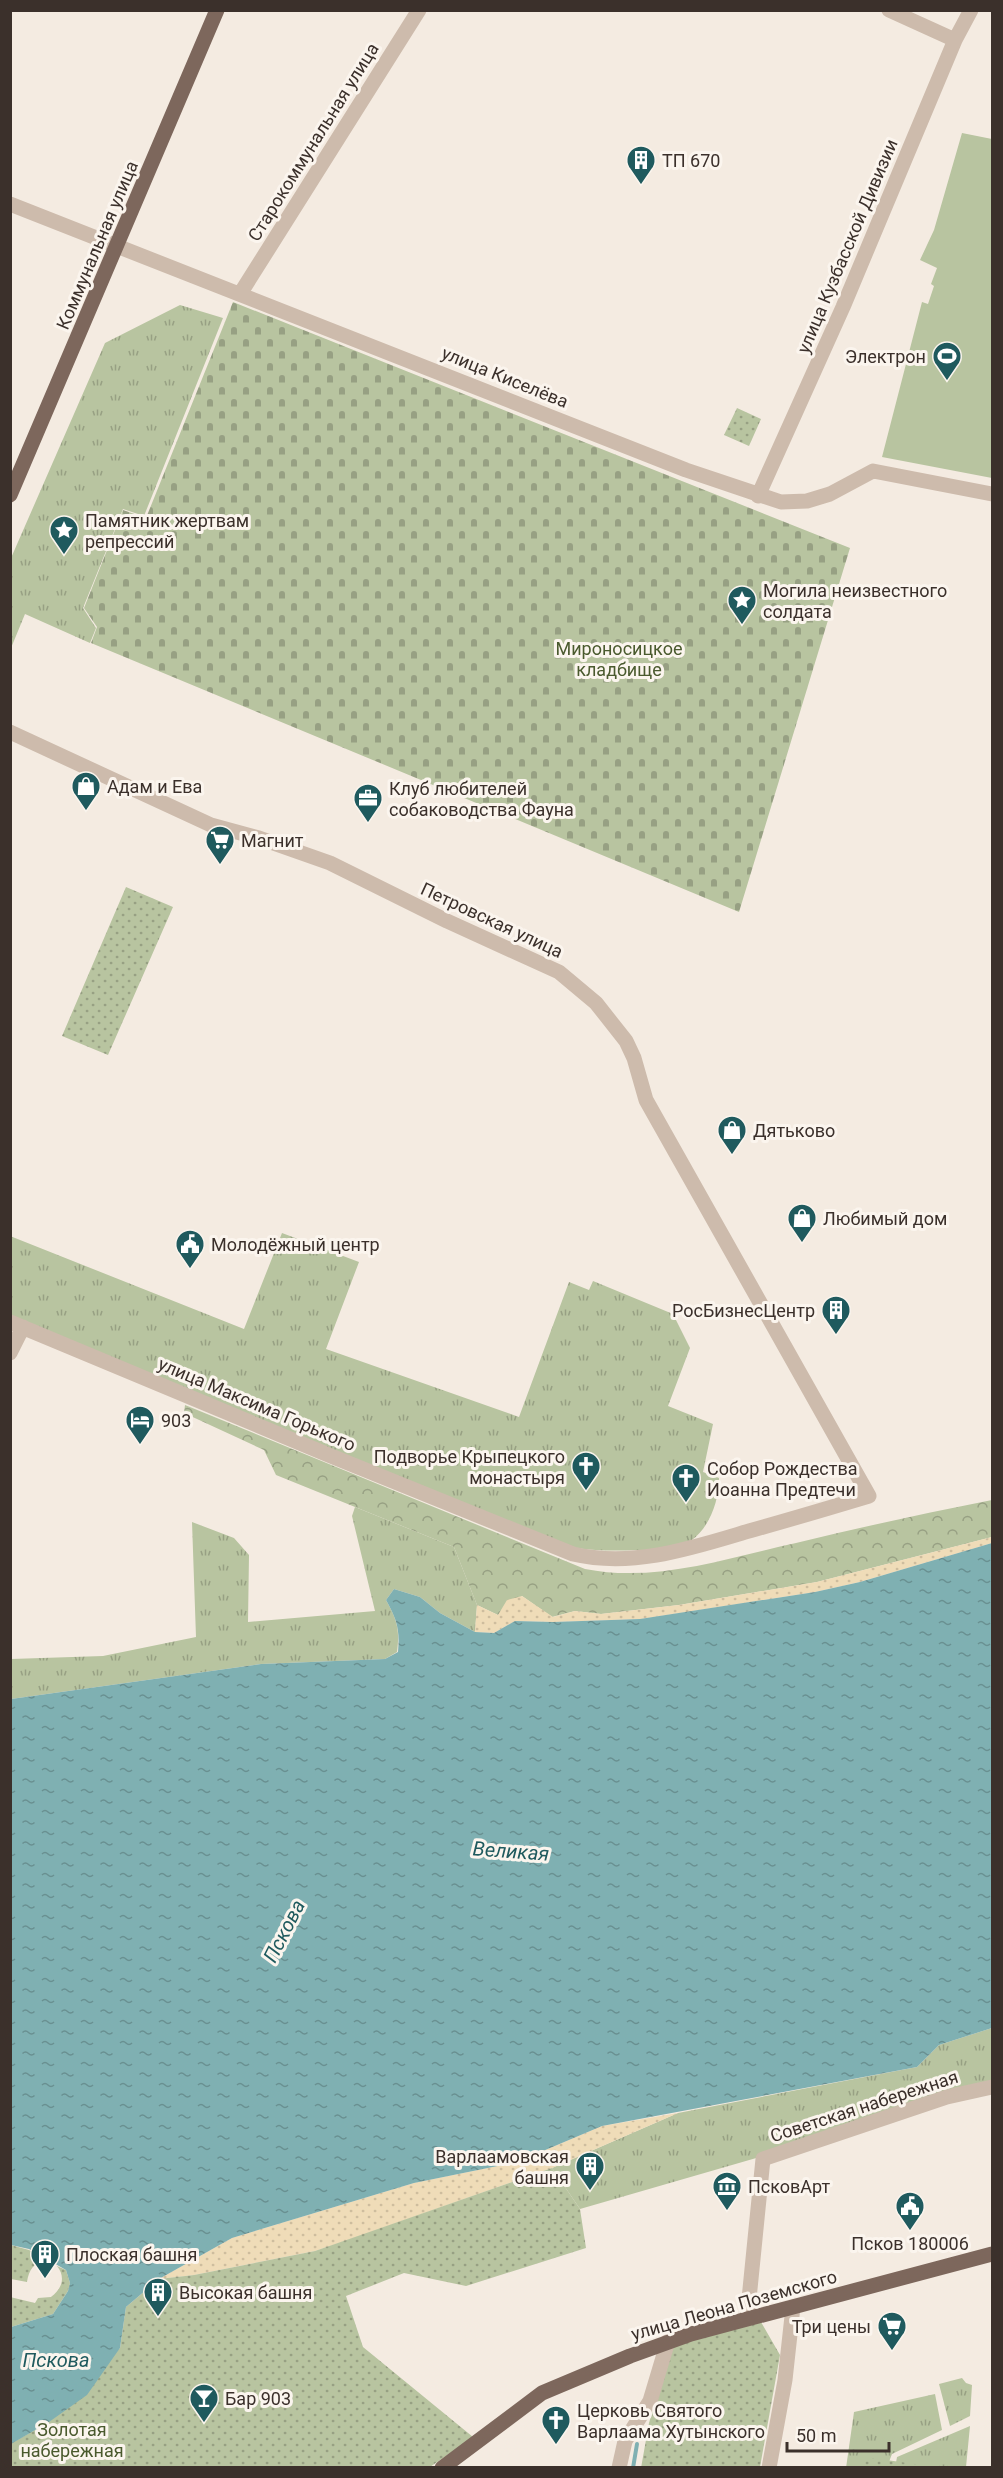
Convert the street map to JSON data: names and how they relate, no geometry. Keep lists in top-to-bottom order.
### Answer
{
  "streets": {
    "main road": ["Коммунальная улица", "улица Леона Поземского"],
    "street": [
      "Старокоммунальная улица",
      "улица Кузбасской Дивизии",
      "улица Киселёва",
      "Петровская улица",
      "улица Максима Горького",
      "Советская набережная"
    ]
  },
  "crossings": [
    ["Старокоммунальная улица", "улица Киселёва"],
    ["Коммунальная улица", "улица Киселёва"],
    ["улица Кузбасской Дивизии", "улица Киселёва"],
    ["Петровская улица", "улица Максима Горького"],
    ["Советская набережная", "улица Леона Поземского"]
  ],
  "water": ["Великая", "Пскова"],
  "parks": ["Мироносицкое кладбище", "Золотая набережная"],
  "places": {
    "building": [
      "ТП 670",
      "РосБизнесЦентр",
      "Варлаамовская башня",
      "Плоская башня",
      "Высокая башня"
    ],
    "sports": ["Электрон"],
    "place": ["Памятник жертвам репрессий", "Могила неизвестного солдата"],
    "shop": ["Адам и Ева", "Дятьково", "Любимый дом"],
    "office": ["Клуб любителей собаководства Фауна"],
    "supermarket": ["Магнит", "Три цены"],
    "public building": ["Молодёжный центр", "Псков 180006"],
    "hotel": ["903"],
    "church": ["Подворье Крыпецкого монастыря", "Собор Рождества Иоанна Предтечи", "Церковь Святого Варлаама Хутынского"],
    "museum": ["ПсковАрт"],
    "bar": ["Бар 903"]
  },
  "scale_bar": "50 m"
}
